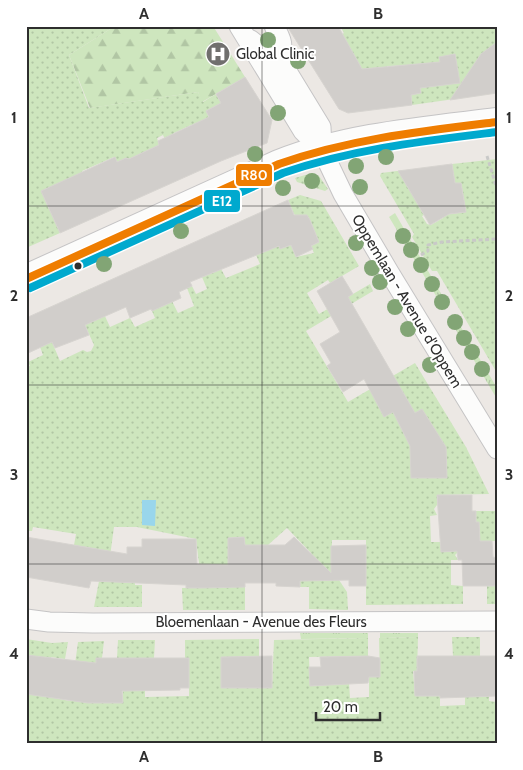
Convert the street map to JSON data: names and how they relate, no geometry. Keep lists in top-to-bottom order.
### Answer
{
  "streets": {
    "street": ["Oppemlaan - Avenue d'Oppem", "Bloemenlaan - Avenue des Fleurs"]
  },
  "places": {
    "hospital": ["Global Clinic"]
  },
  "lines": ["transit line R80", "transit line E12"],
  "scale_bar": "20 m",
  "grid": {
    "columns": ["A", "B"],
    "rows": [
      "1",
      "2",
      "3",
      "4"
    ]
  }
}
